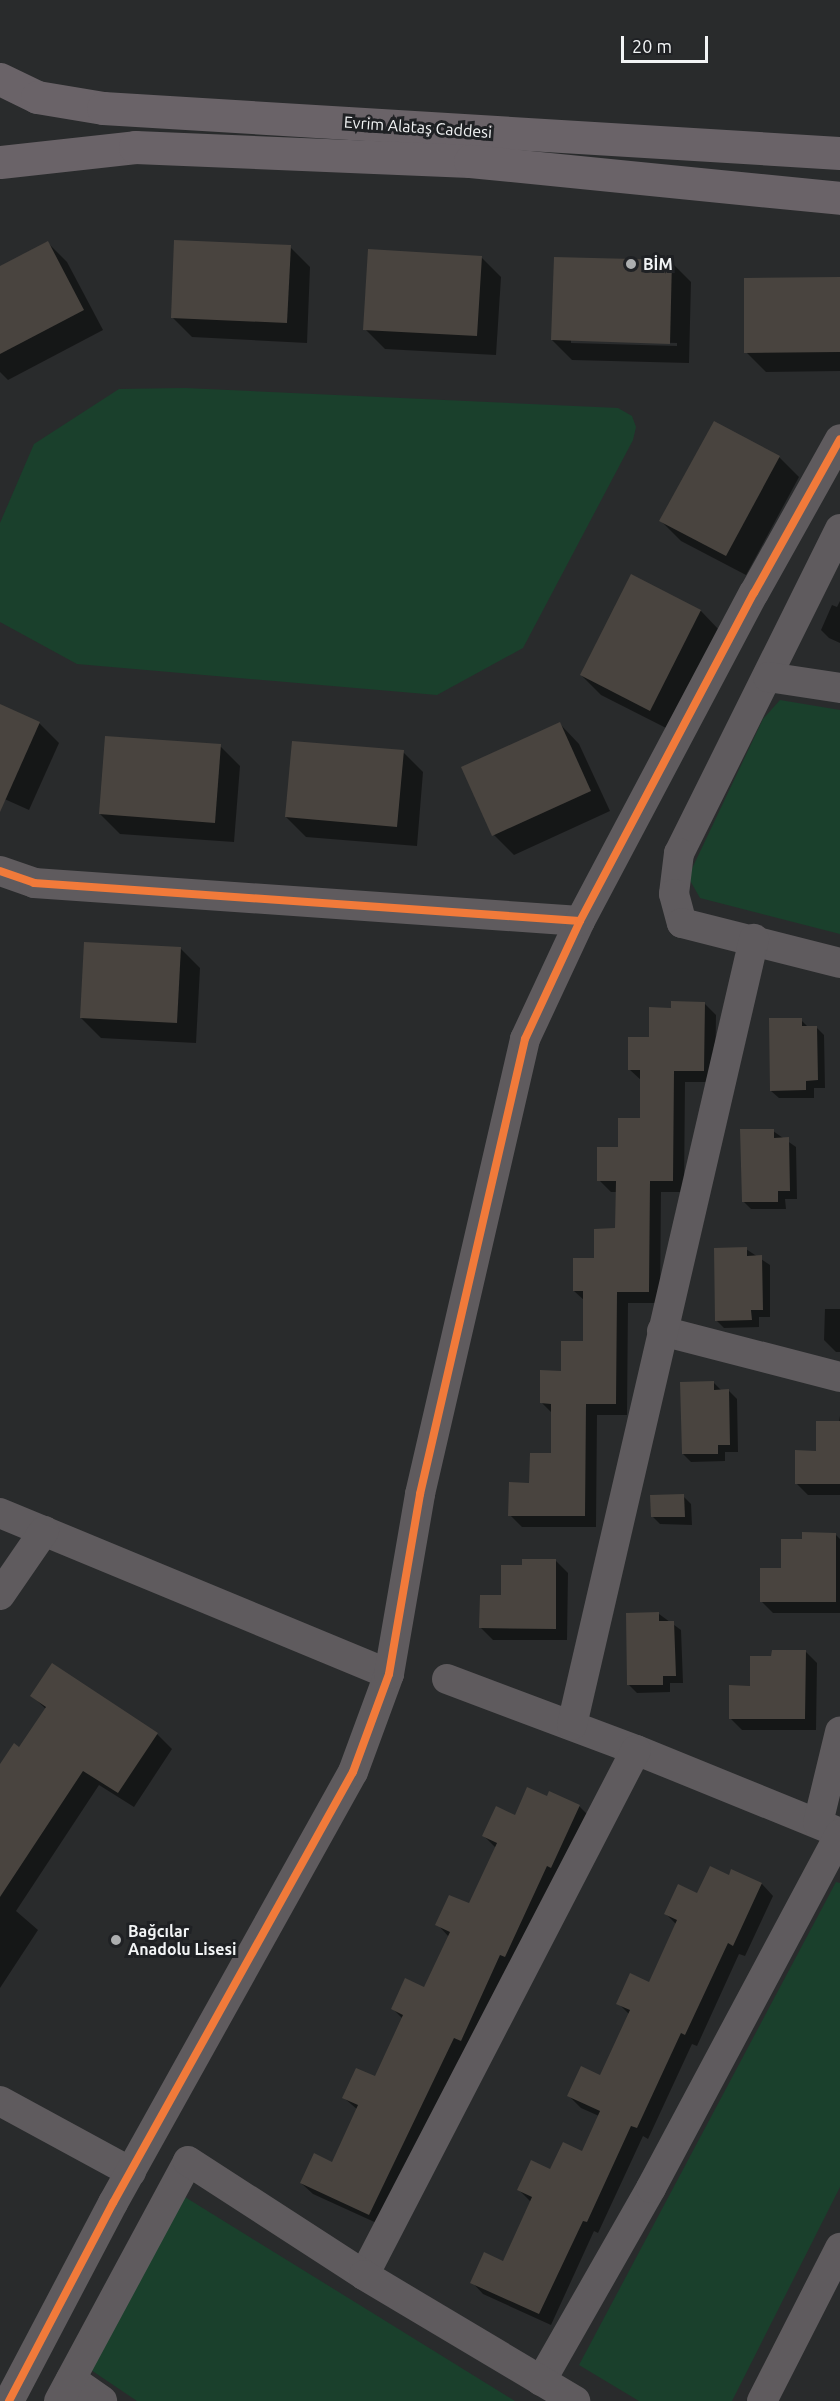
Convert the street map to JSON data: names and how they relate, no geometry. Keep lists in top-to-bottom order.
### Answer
{
  "streets": {
    "main road": ["Evrim Alataş Caddesi"]
  },
  "places": ["BİM", "Bağcılar Anadolu Lisesi"],
  "scale_bar": "20 m"
}
